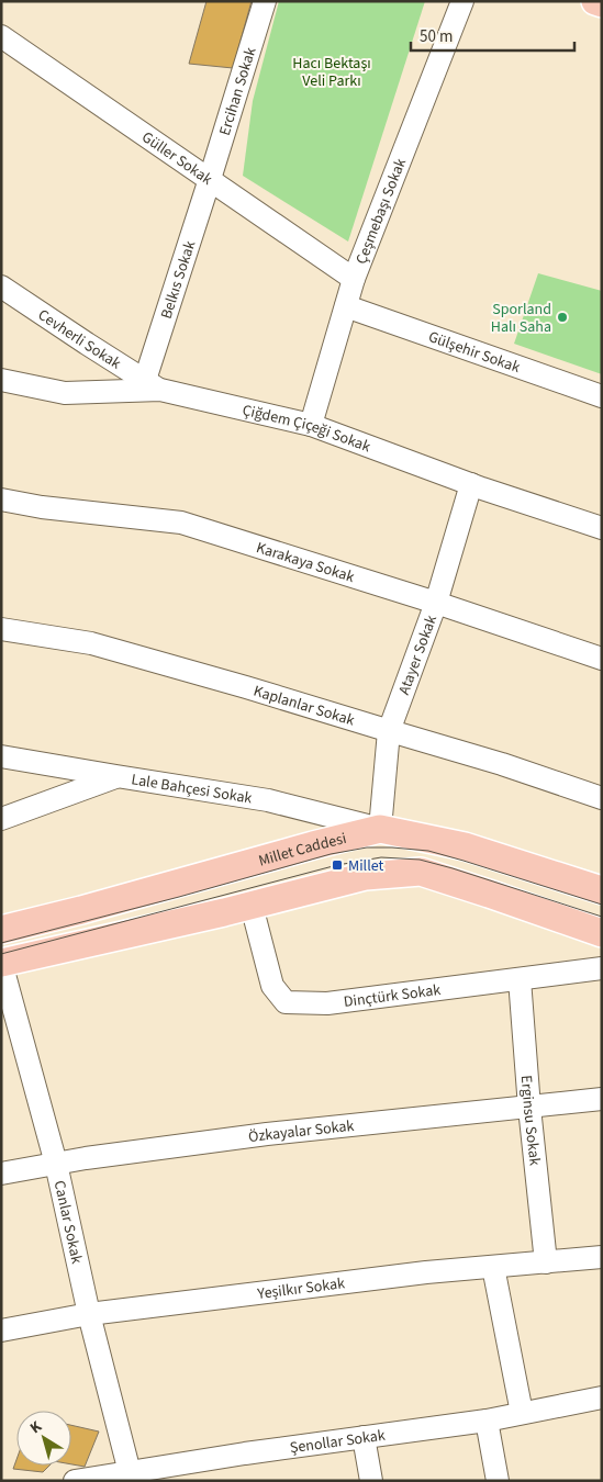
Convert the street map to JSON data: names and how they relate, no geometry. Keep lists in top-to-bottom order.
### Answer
{
  "streets": {
    "main road": ["Millet Caddesi"],
    "street": [
      "Ercihan Sokak",
      "Güller Sokak",
      "Çeşmebaşı Sokak",
      "Belkıs Sokak",
      "Cevherli Sokak",
      "Gülşehir Sokak",
      "Çiğdem Çiçeği Sokak",
      "Karakaya Sokak",
      "Atayer Sokak",
      "Kaplanlar Sokak",
      "Lale Bahçesi Sokak",
      "Dinçtürk Sokak",
      "Erginsu Sokak",
      "Özkayalar Sokak",
      "Canlar Sokak",
      "Yeşilkır Sokak",
      "Şenollar Sokak"
    ]
  },
  "crossings": [
    ["Ercihan Sokak", "Güller Sokak"],
    ["Ercihan Sokak", "Belkıs Sokak"],
    ["Güller Sokak", "Çeşmebaşı Sokak"],
    ["Güller Sokak", "Belkıs Sokak"],
    ["Çeşmebaşı Sokak", "Gülşehir Sokak"],
    ["Çeşmebaşı Sokak", "Çiğdem Çiçeği Sokak"],
    ["Belkıs Sokak", "Cevherli Sokak"],
    ["Belkıs Sokak", "Çiğdem Çiçeği Sokak"],
    ["Cevherli Sokak", "Çiğdem Çiçeği Sokak"],
    ["Çiğdem Çiçeği Sokak", "Atayer Sokak"],
    ["Karakaya Sokak", "Atayer Sokak"],
    ["Atayer Sokak", "Kaplanlar Sokak"],
    ["Atayer Sokak", "Lale Bahçesi Sokak"],
    ["Atayer Sokak", "Millet Caddesi"],
    ["Lale Bahçesi Sokak", "Millet Caddesi"],
    ["Dinçtürk Sokak", "Erginsu Sokak"],
    ["Erginsu Sokak", "Özkayalar Sokak"],
    ["Erginsu Sokak", "Yeşilkır Sokak"],
    ["Özkayalar Sokak", "Canlar Sokak"],
    ["Canlar Sokak", "Yeşilkır Sokak"],
    ["Canlar Sokak", "Şenollar Sokak"]
  ],
  "parks": ["Hacı Bektaşı Veli Parkı"],
  "places": {
    "other": ["Sporland Halı Saha"],
    "transit": ["Millet"]
  },
  "scale_bar": "50 m",
  "north": "top left"
}
